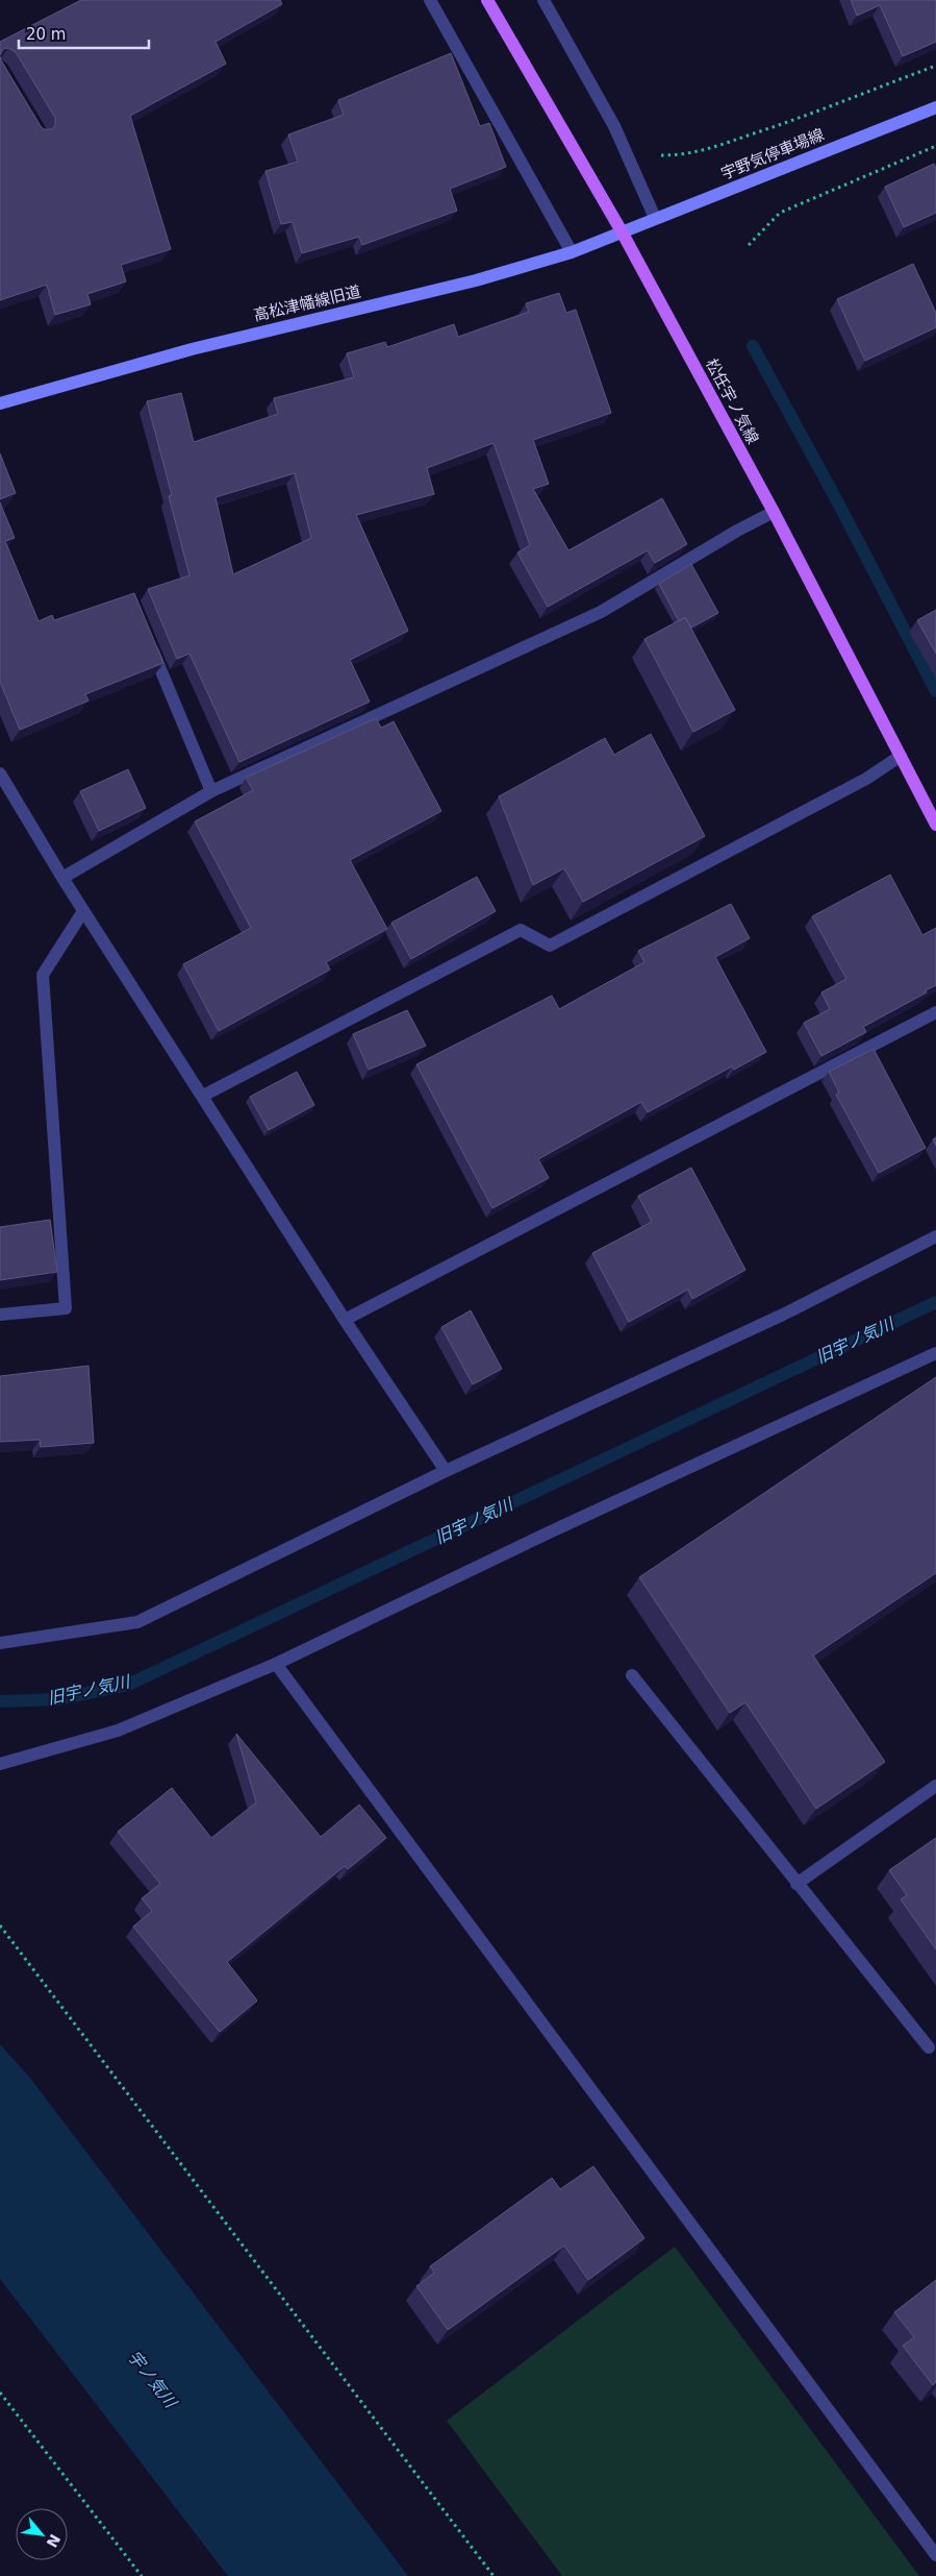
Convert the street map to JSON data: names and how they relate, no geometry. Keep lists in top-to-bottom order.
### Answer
{
  "streets": {
    "main road": ["松任宇ノ気線"],
    "street": ["宇野気停車場線", "高松津幡線旧道"]
  },
  "crossings": [
    ["宇野気停車場線", "高松津幡線旧道"],
    ["宇野気停車場線", "松任宇ノ気線"],
    ["高松津幡線旧道", "松任宇ノ気線"]
  ],
  "water": ["旧宇ノ気川", "宇ノ気川"],
  "scale_bar": "20 m",
  "north": "bottom right"
}
